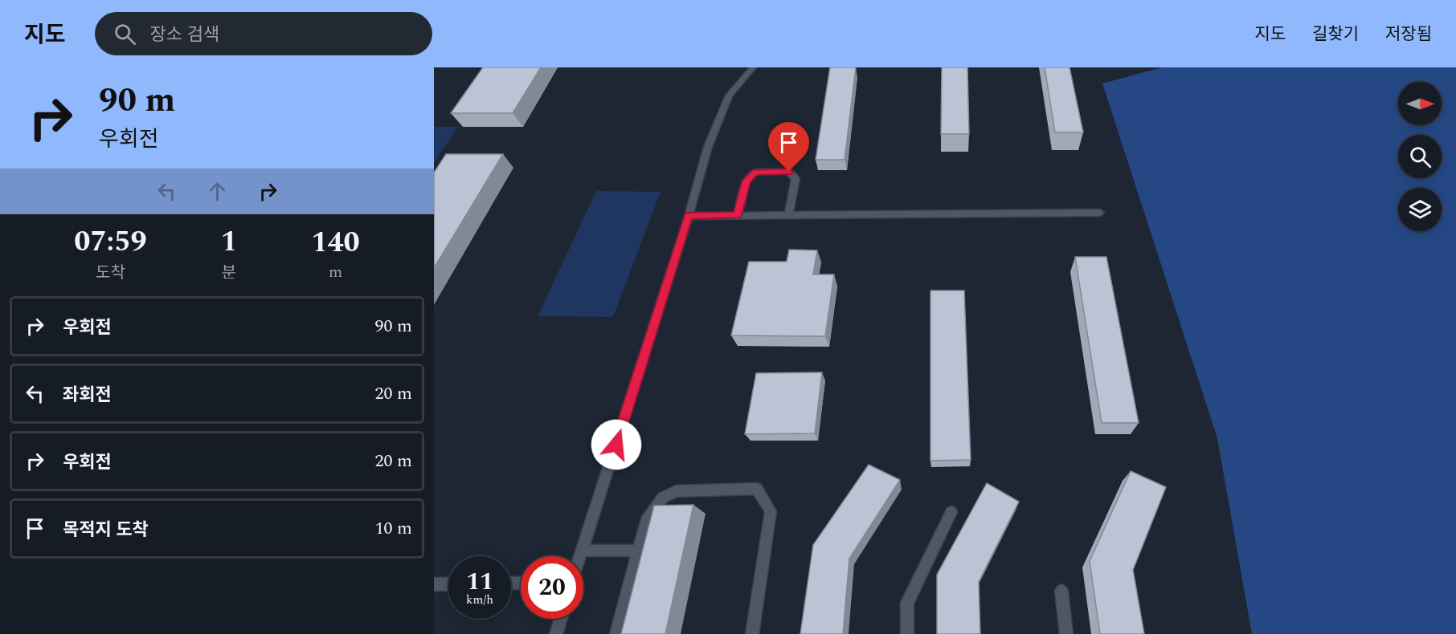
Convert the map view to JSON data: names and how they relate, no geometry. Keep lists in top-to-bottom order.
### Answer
{
  "north": "right",
  "page": {
    "header": "지도",
    "search": "장소 검색",
    "nav": ["지도", "길찾기", "저장됨"],
    "turn": ["90 m", "우회전"],
    "eta": [
      "07:59",
      "도착",
      "1",
      "분",
      "140",
      "m"
    ],
    "list": [
      {
        "name": "우회전",
        "value": "90 m"
      },
      {
        "name": "좌회전",
        "value": "20 m"
      },
      {
        "name": "우회전",
        "value": "20 m"
      },
      {
        "name": "목적지 도착",
        "value": "10 m"
      }
    ],
    "speed": "11 km/h",
    "limit": "20"
  }
}
